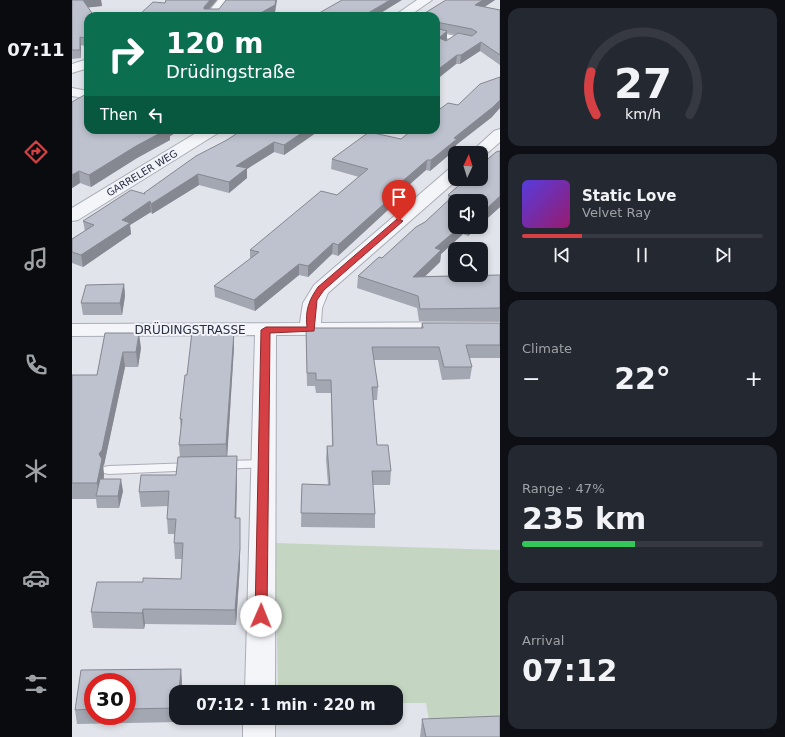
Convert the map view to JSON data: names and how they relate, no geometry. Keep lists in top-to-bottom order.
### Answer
{
  "streets": {
    "street": ["GARRELER WEG", "DRÜDINGSTRASSE"]
  },
  "north": "top",
  "page": {
    "tabs": "07:11",
    "turn": ["120 m", "Drüdingstraße"],
    "then": "Then",
    "song": ["Static Love", "Velvet Ray"],
    "tile": [
      "Climate",
      ["Range · 47%", "235 km"],
      ["Arrival", "07:12"]
    ],
    "heat": ["−", "22°", "+"],
    "limit": "30",
    "trip": "07:12 · 1 min · 220 m",
    "gauge": ["27", "km/h"]
  }
}
